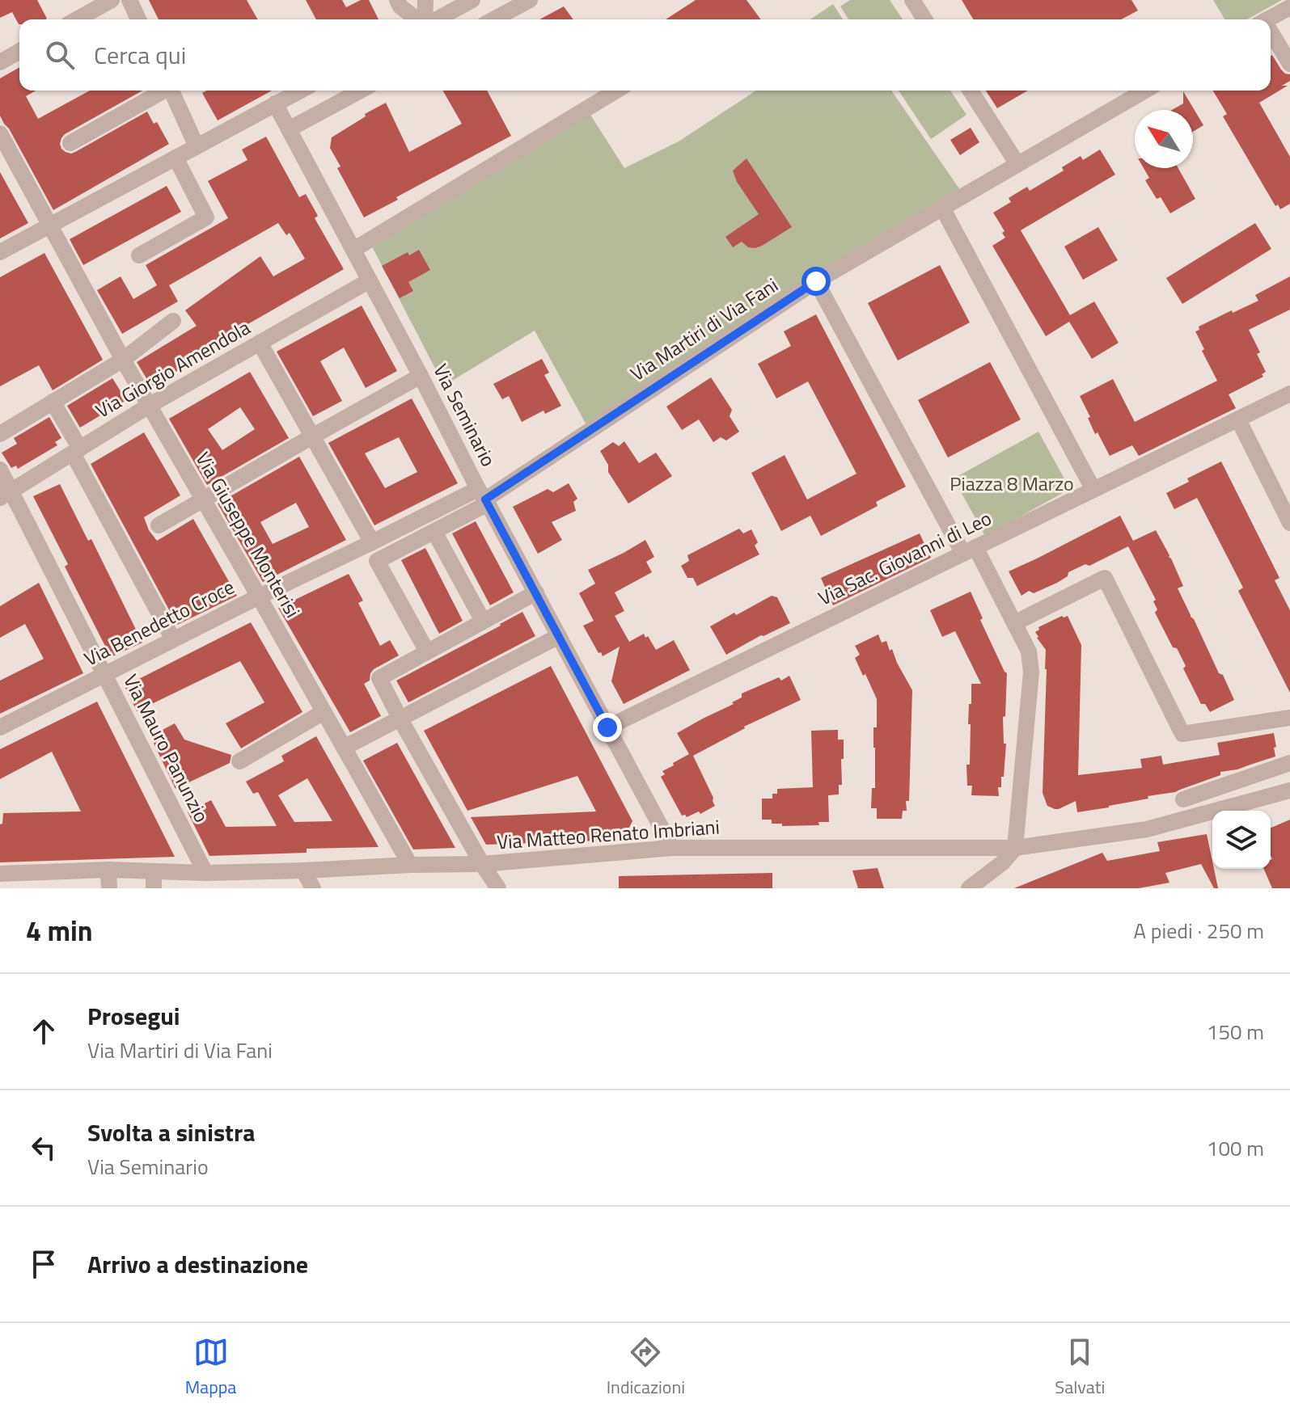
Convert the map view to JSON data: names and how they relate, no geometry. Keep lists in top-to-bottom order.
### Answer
{
  "streets": {
    "street": [
      "Via Martiri di Via Fani",
      "Via Giorgio Amendola",
      "Via Seminario",
      "Via Giuseppe Monterisi",
      "Via Sac. Giovanni di Leo",
      "Via Benedetto Croce",
      "Via Mauro Panunzio",
      "Via Matteo Renato Imbriani"
    ]
  },
  "crossings": [
    ["Via Martiri di Via Fani", "Via Seminario"],
    ["Via Martiri di Via Fani", "Via Benedetto Croce"],
    ["Via Giorgio Amendola", "Via Seminario"],
    ["Via Giorgio Amendola", "Via Giuseppe Monterisi"],
    ["Via Giorgio Amendola", "Via Mauro Panunzio"],
    ["Via Seminario", "Via Sac. Giovanni di Leo"],
    ["Via Seminario", "Via Benedetto Croce"],
    ["Via Seminario", "Via Matteo Renato Imbriani"],
    ["Via Giuseppe Monterisi", "Via Benedetto Croce"],
    ["Via Giuseppe Monterisi", "Via Matteo Renato Imbriani"],
    ["Via Benedetto Croce", "Via Mauro Panunzio"],
    ["Via Mauro Panunzio", "Via Matteo Renato Imbriani"]
  ],
  "parks": ["Piazza 8 Marzo"],
  "north": "top left",
  "page": {
    "search": "Cerca qui",
    "heading": ["4 min", "A piedi · 250 m"],
    "list": [
      ["Prosegui", "Via Martiri di Via Fani", "150 m"],
      ["Svolta a sinistra", "Via Seminario", "100 m"],
      "Arrivo a destinazione"
    ],
    "nav": ["Mappa", "Indicazioni", "Salvati"]
  }
}
